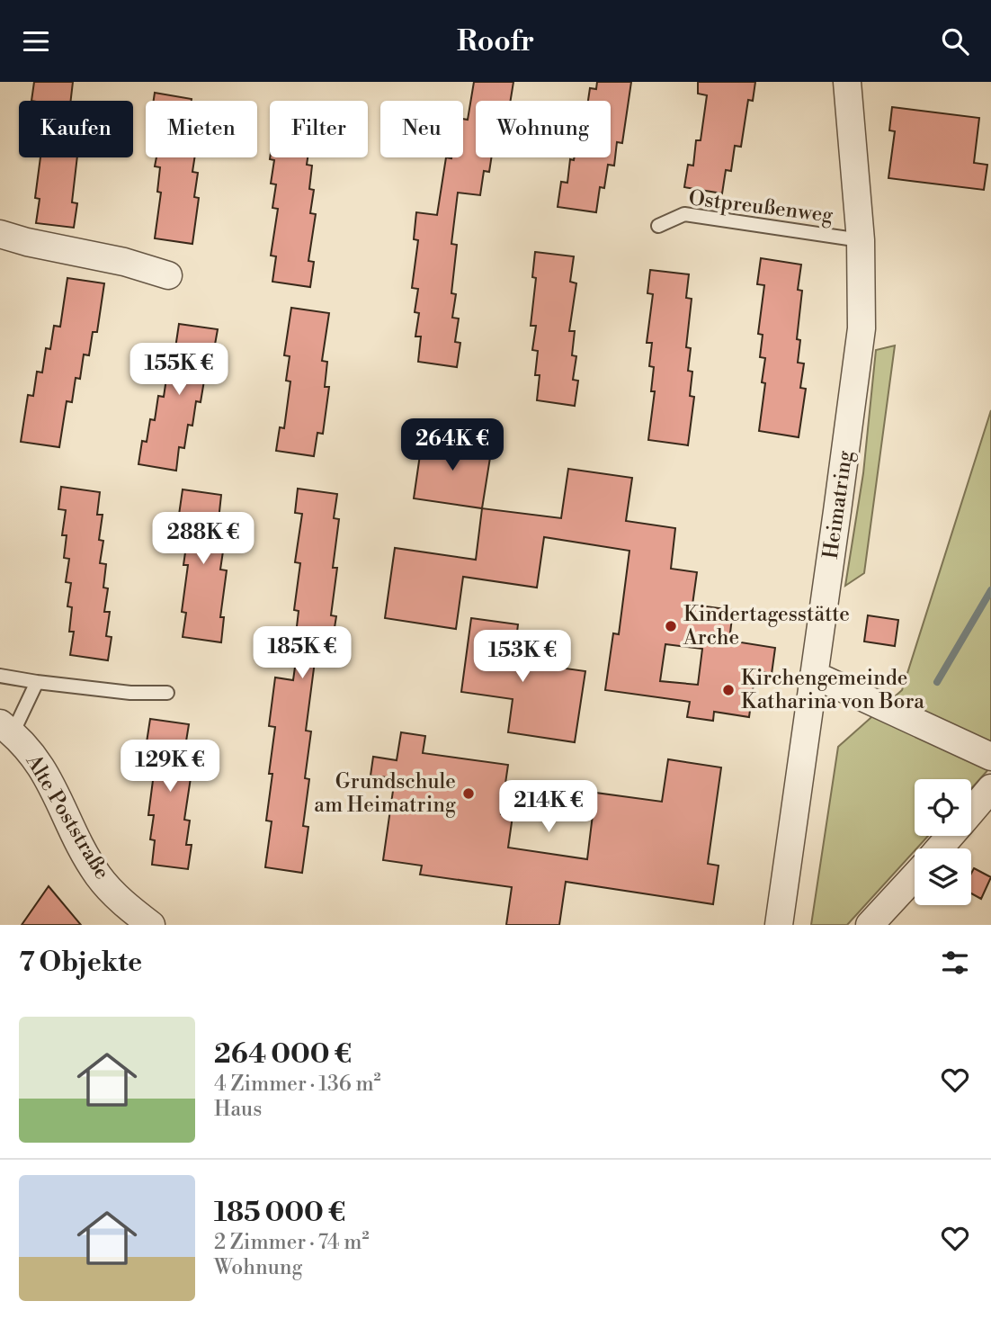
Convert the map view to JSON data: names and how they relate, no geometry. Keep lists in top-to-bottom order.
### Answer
{
  "streets": {
    "street": ["Heimatring", "Alte Poststraße"],
    "lane": ["Ostpreußenweg"]
  },
  "crossings": [
    ["Ostpreußenweg", "Heimatring"]
  ],
  "places": ["Kindertagesstätte Arche", "Kirchengemeinde Katharina von Bora", "Grundschule am Heimatring"],
  "page": {
    "header": "Roofr",
    "chip": [
      "Kaufen",
      "Mieten",
      "Filter",
      "Neu",
      "Wohnung"
    ],
    "price": [
      "155K €",
      "264K €",
      "288K €",
      "185K €",
      "153K €",
      "129K €",
      "214K €"
    ],
    "heading": "7 Objekte",
    "list": [
      {
        "name": "264 000 €",
        "note": "4 Zimmer · 136 m² · Haus"
      },
      {
        "name": "185 000 €",
        "note": "2 Zimmer · 74 m² · Wohnung"
      }
    ]
  }
}
